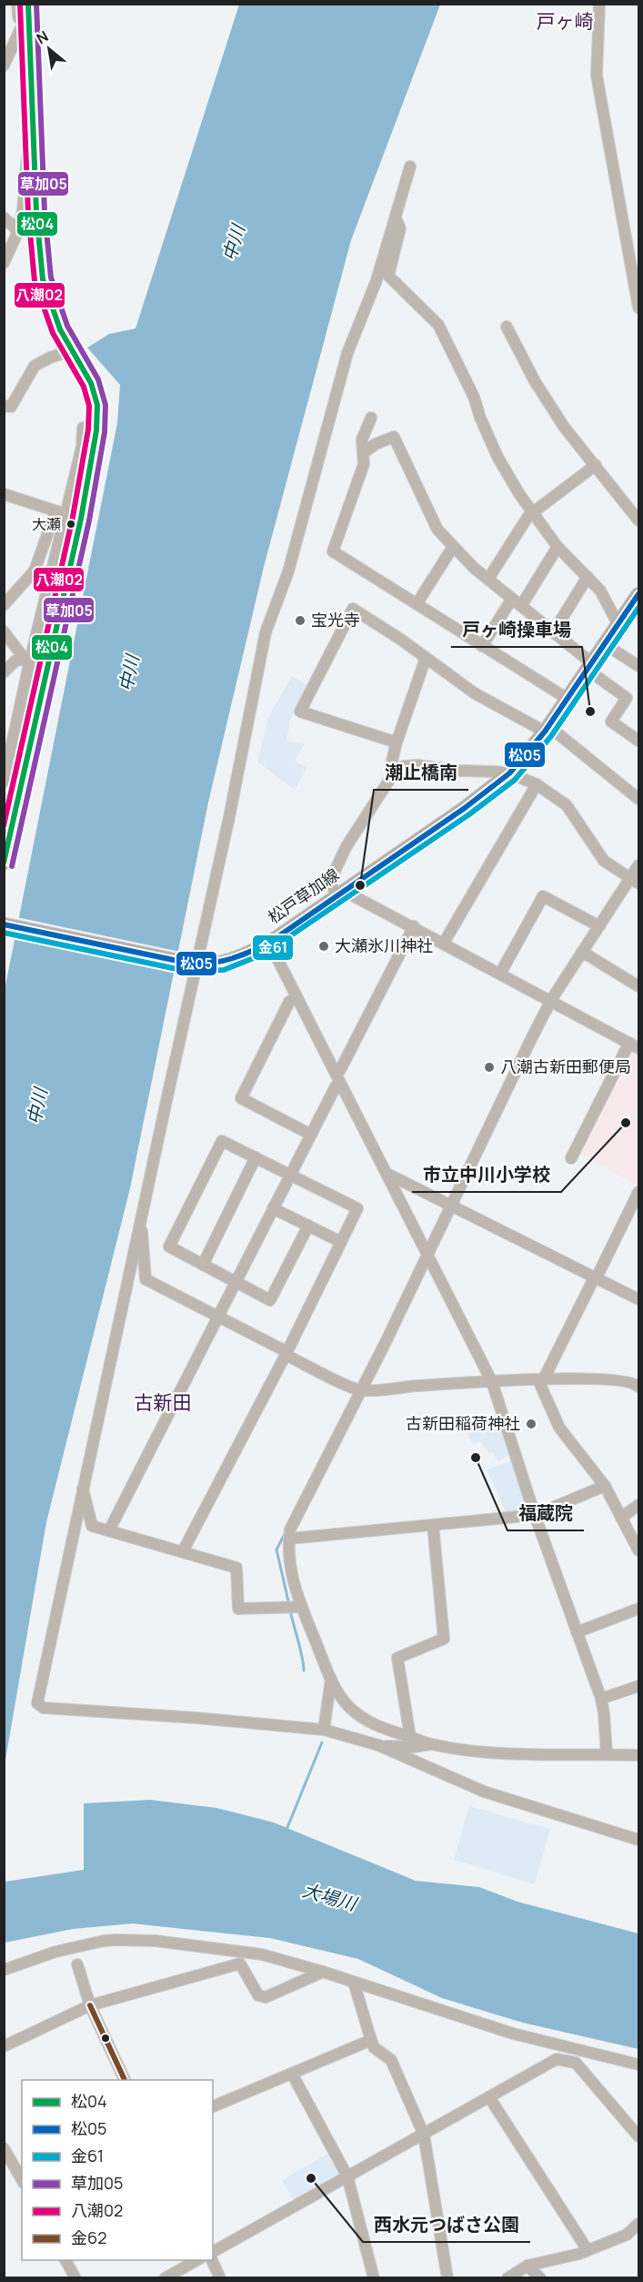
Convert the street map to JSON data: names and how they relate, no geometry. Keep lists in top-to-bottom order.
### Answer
{
  "streets": {
    "main road": ["松戸草加線"]
  },
  "districts": ["戸ヶ崎", "古新田"],
  "water": ["中川", "大場川"],
  "places": [
    "大瀬",
    "宝光寺",
    "戸ヶ崎操車場",
    "潮止橋南",
    "大瀬氷川神社",
    "八潮古新田郵便局",
    "市立中川小学校",
    "古新田稲荷神社",
    "福蔵院",
    "西水元つばさ公園"
  ],
  "lines": [
    "transit line 松04",
    "transit line 草加05",
    "transit line 八潮02",
    "transit line 松05",
    "transit line 金61",
    "transit line 金62"
  ],
  "legend": [
    "松04",
    "松05",
    "金61",
    "草加05",
    "八潮02",
    "金62"
  ],
  "north": "top left"
}
